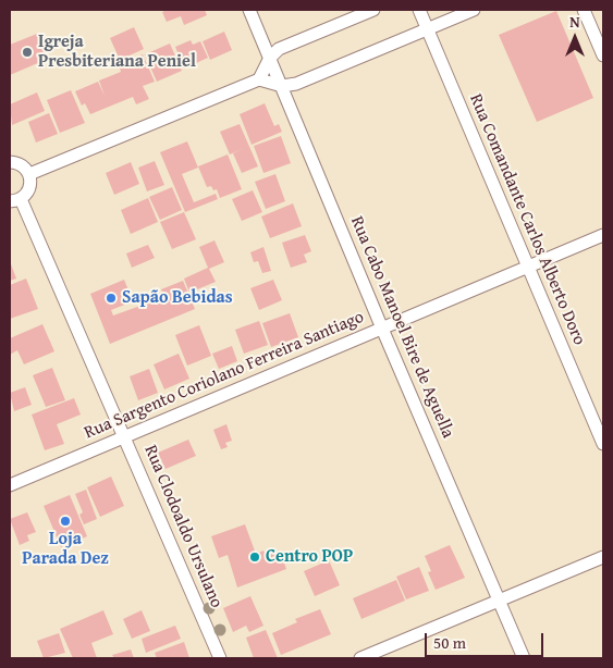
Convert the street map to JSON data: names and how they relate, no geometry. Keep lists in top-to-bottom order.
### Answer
{
  "streets": {
    "street": [
      "Rua Comandante Carlos Alberto Doro",
      "Rua Cabo Manoel Bire de Aguella",
      "Rua Sargento Coriolano Ferreira Santiago",
      "Rua Clodoaldo Ursulano"
    ]
  },
  "crossings": [
    ["Rua Comandante Carlos Alberto Doro", "Rua Sargento Coriolano Ferreira Santiago"],
    ["Rua Cabo Manoel Bire de Aguella", "Rua Sargento Coriolano Ferreira Santiago"],
    ["Rua Sargento Coriolano Ferreira Santiago", "Rua Clodoaldo Ursulano"]
  ],
  "places": [
    "Igreja Presbiteriana Peniel",
    "Sapão Bebidas",
    "Loja Parada Dez",
    "Centro POP"
  ],
  "scale_bar": "50 m",
  "north": "top"
}
